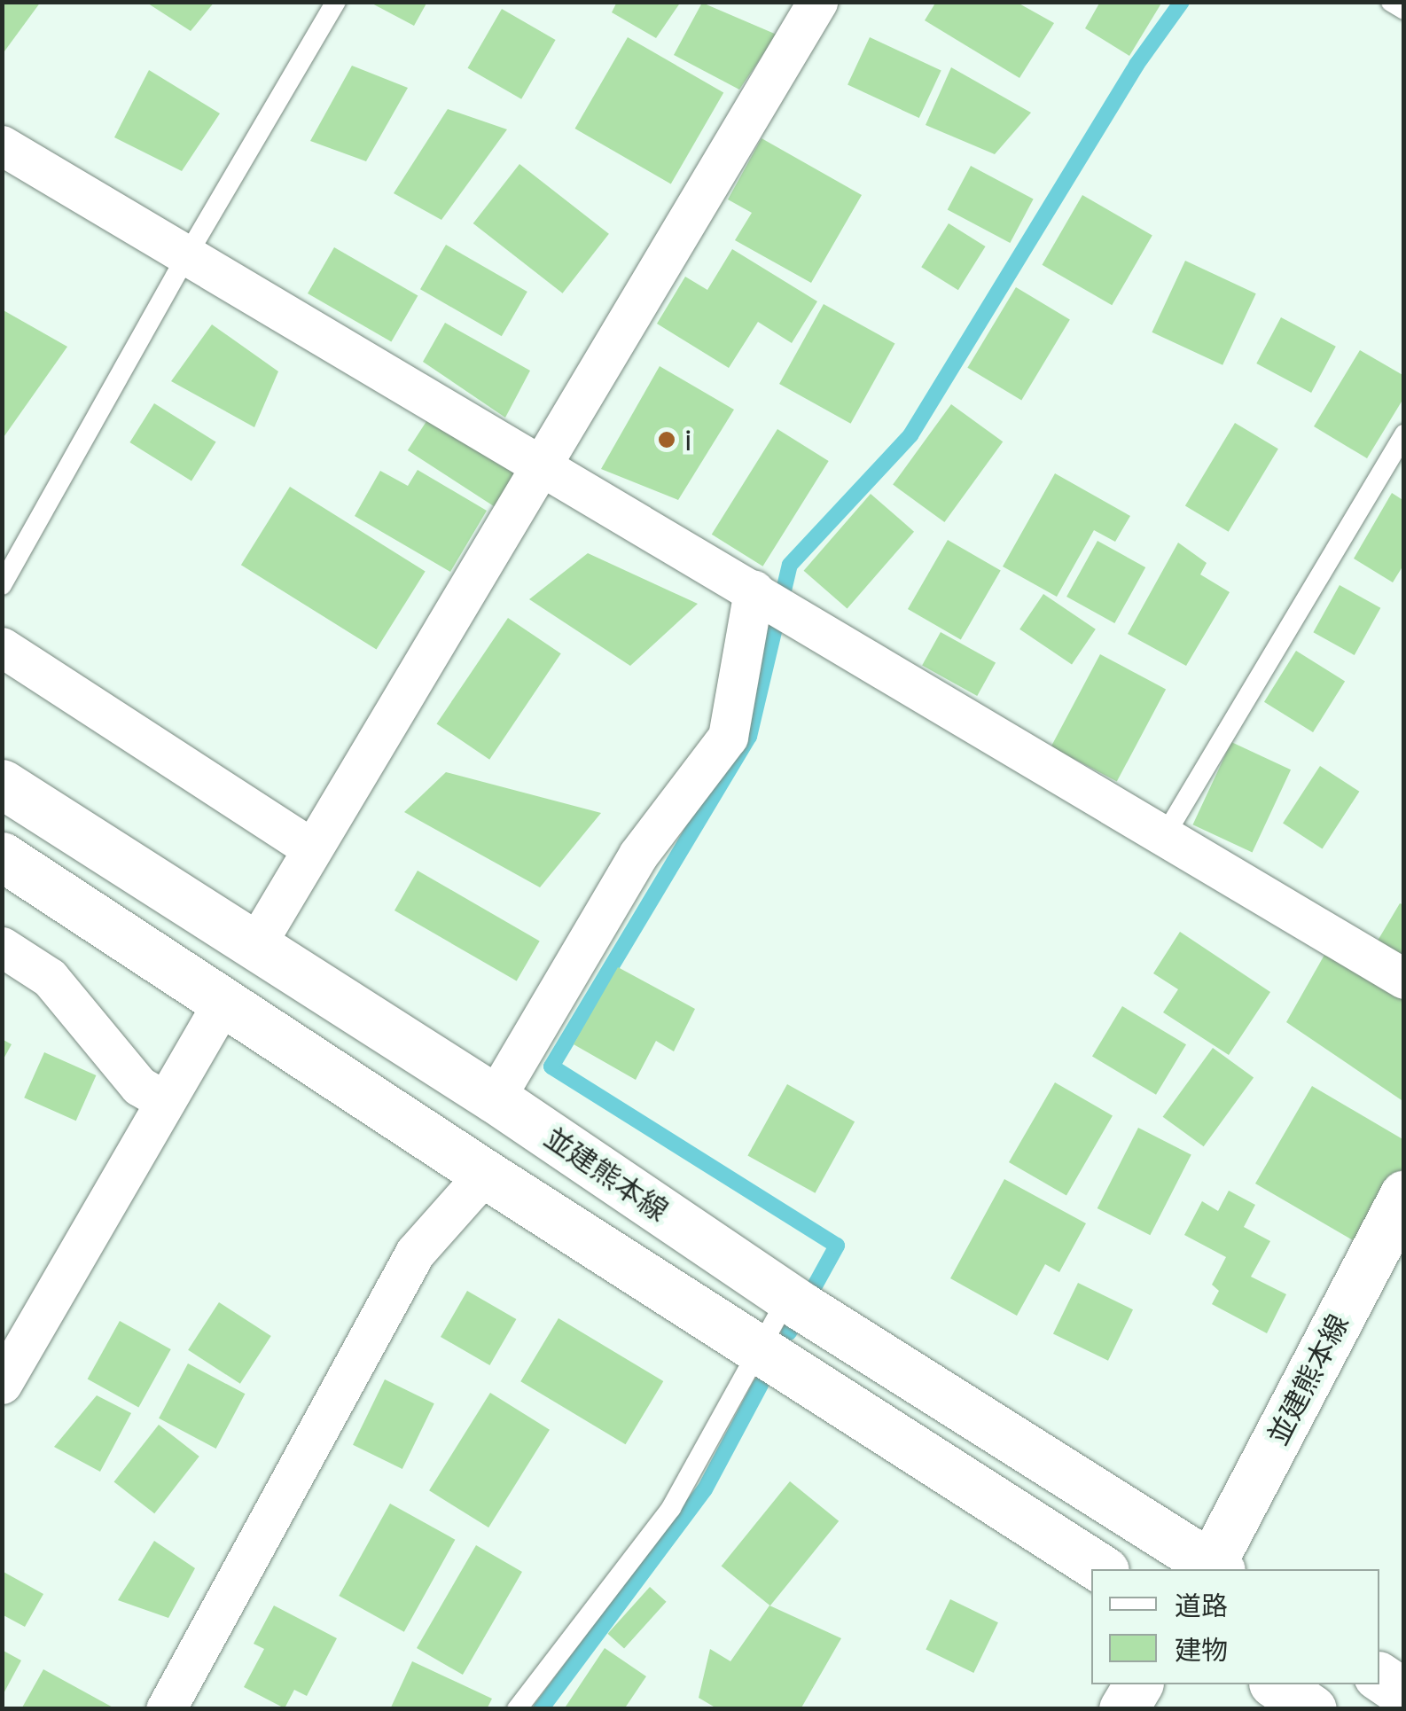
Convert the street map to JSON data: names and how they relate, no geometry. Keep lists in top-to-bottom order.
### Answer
{
  "streets": {
    "main road": ["並建熊本線"]
  },
  "places": ["i"],
  "legend": ["道路", "建物"]
}
